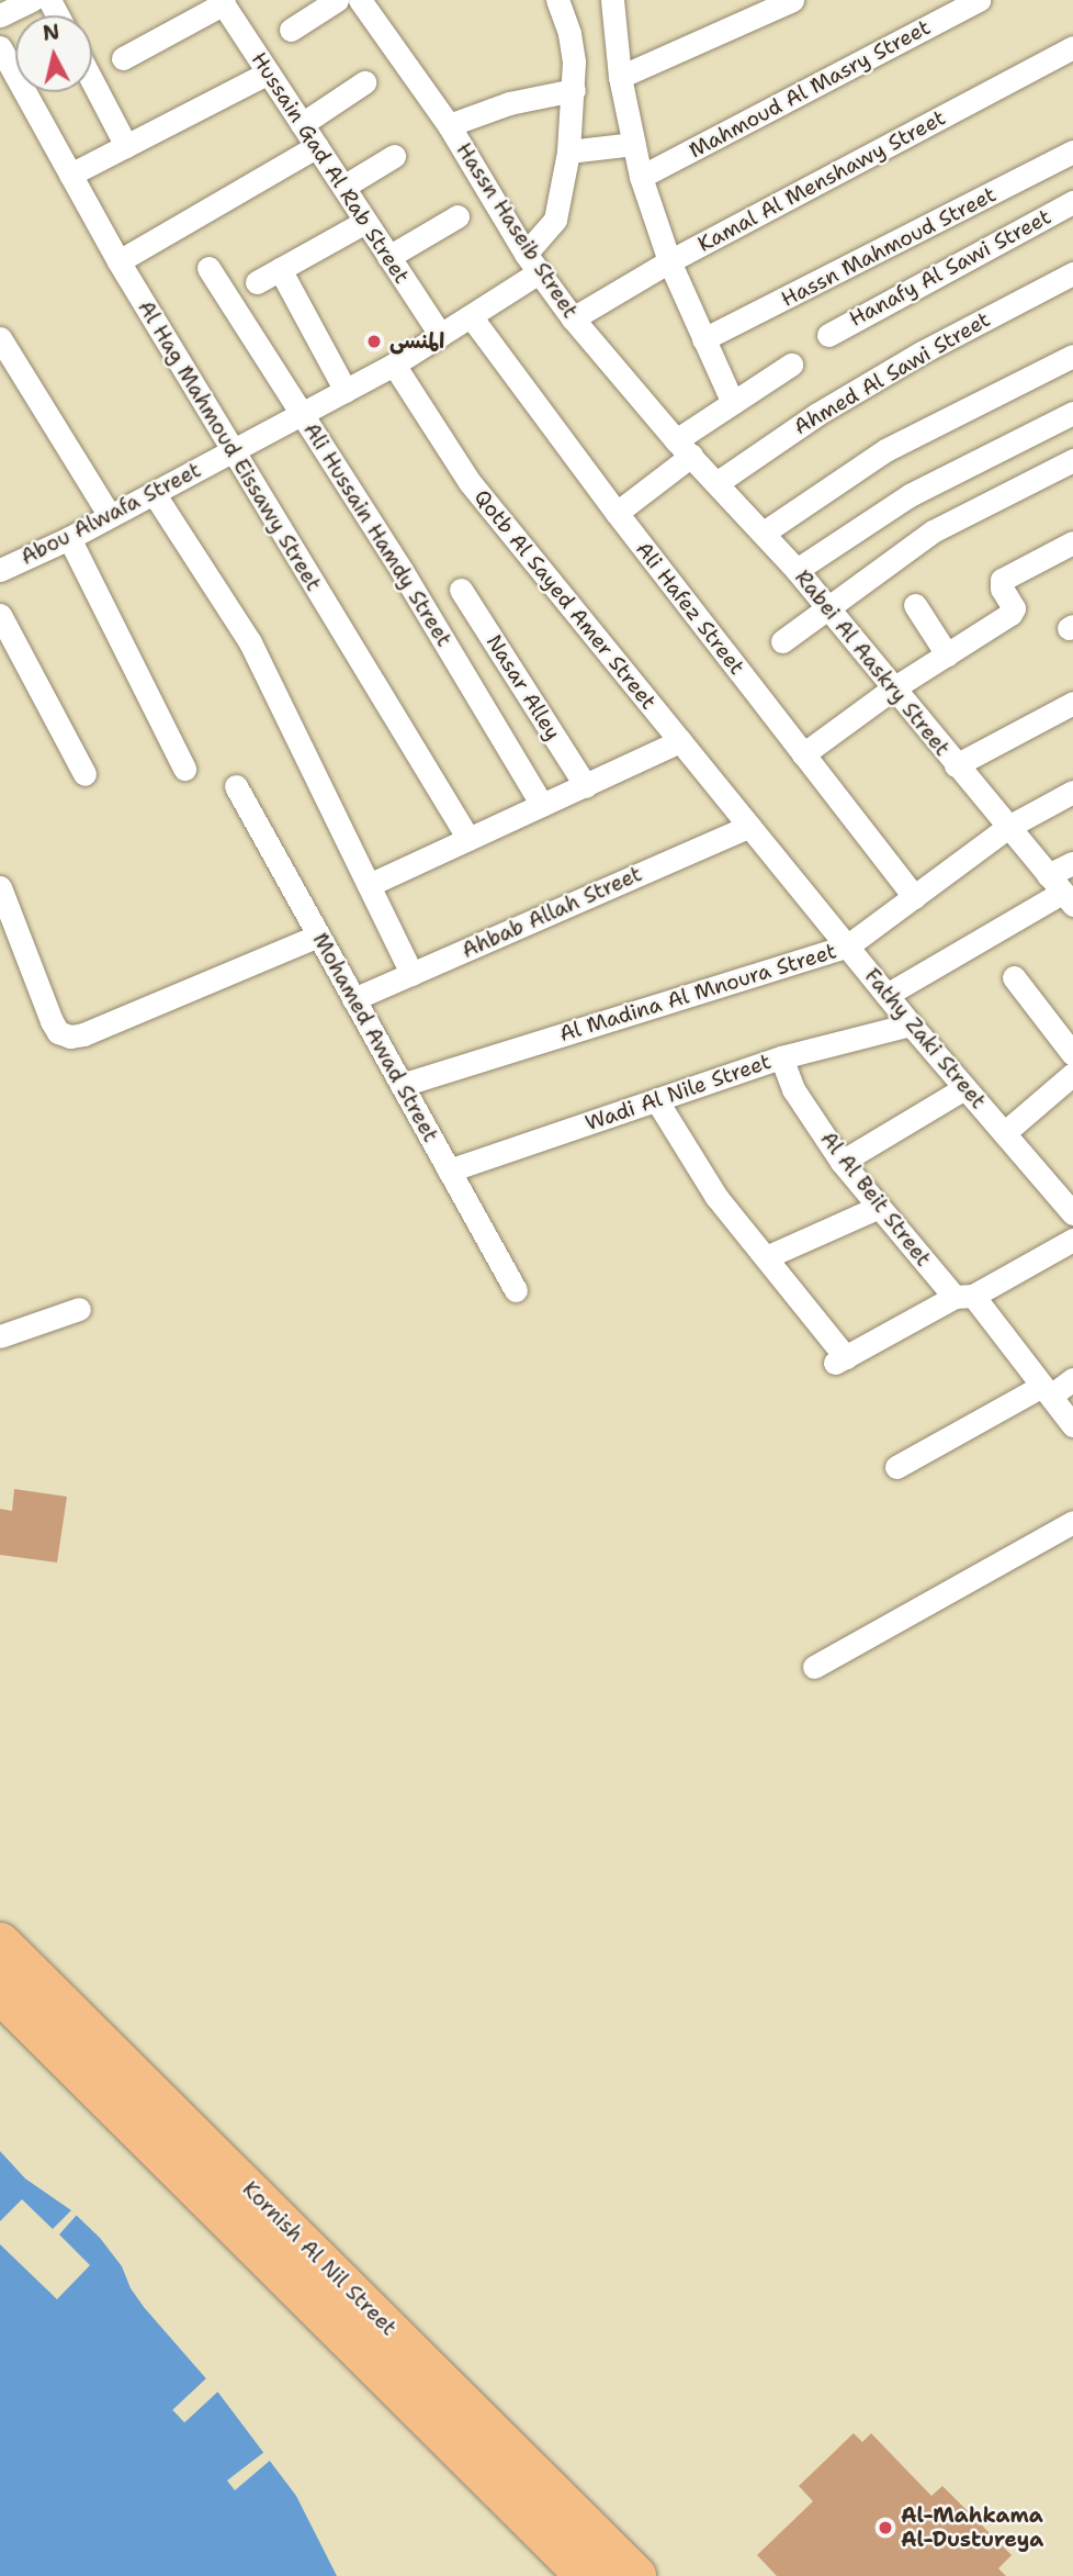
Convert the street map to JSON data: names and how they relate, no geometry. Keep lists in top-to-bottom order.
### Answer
{
  "streets": {
    "highway": ["Kornish Al Nil Street"],
    "street": [
      "Mahmoud Al Masry Street",
      "Hussain Gad Al Rab Street",
      "Kamal Al Menshawy Street",
      "Hassn Haseib Street",
      "Hassn Mahmoud Street",
      "Hanafy Al Sawi Street",
      "Ahmed Al Sawi Street",
      "Al Hag Mahmoud Eissawy Street",
      "Abou Alwafa Street",
      "Ali Hussain Hamdy Street",
      "Qotb Al Sayed Amer Street",
      "Ali Hafez Street",
      "Rabei Al Aaskry Street",
      "Nasar Alley",
      "Ahbab Allah Street",
      "Al Madina Al Mnoura Street",
      "Mohamed Awad Street",
      "Fathy Zaki Street",
      "Wadi Al Nile Street",
      "Al Al Beit Street"
    ]
  },
  "crossings": [
    ["Hussain Gad Al Rab Street", "Abou Alwafa Street"],
    ["Kamal Al Menshawy Street", "Hassn Haseib Street"],
    ["Hassn Haseib Street", "Abou Alwafa Street"],
    ["Hassn Haseib Street", "Rabei Al Aaskry Street"],
    ["Ahmed Al Sawi Street", "Rabei Al Aaskry Street"],
    ["Al Hag Mahmoud Eissawy Street", "Abou Alwafa Street"],
    ["Abou Alwafa Street", "Ali Hussain Hamdy Street"],
    ["Abou Alwafa Street", "Qotb Al Sayed Amer Street"],
    ["Abou Alwafa Street", "Ali Hafez Street"],
    ["Qotb Al Sayed Amer Street", "Ahbab Allah Street"],
    ["Qotb Al Sayed Amer Street", "Fathy Zaki Street"],
    ["Ali Hafez Street", "Al Madina Al Mnoura Street"],
    ["Rabei Al Aaskry Street", "Al Madina Al Mnoura Street"],
    ["Ahbab Allah Street", "Mohamed Awad Street"],
    ["Ahbab Allah Street", "Fathy Zaki Street"],
    ["Al Madina Al Mnoura Street", "Mohamed Awad Street"],
    ["Al Madina Al Mnoura Street", "Fathy Zaki Street"],
    ["Mohamed Awad Street", "Wadi Al Nile Street"],
    ["Fathy Zaki Street", "Wadi Al Nile Street"],
    ["Wadi Al Nile Street", "Al Al Beit Street"]
  ],
  "places": ["المنسى", "Al-Mahkama Al-Dustureya"],
  "north": "top"
}
